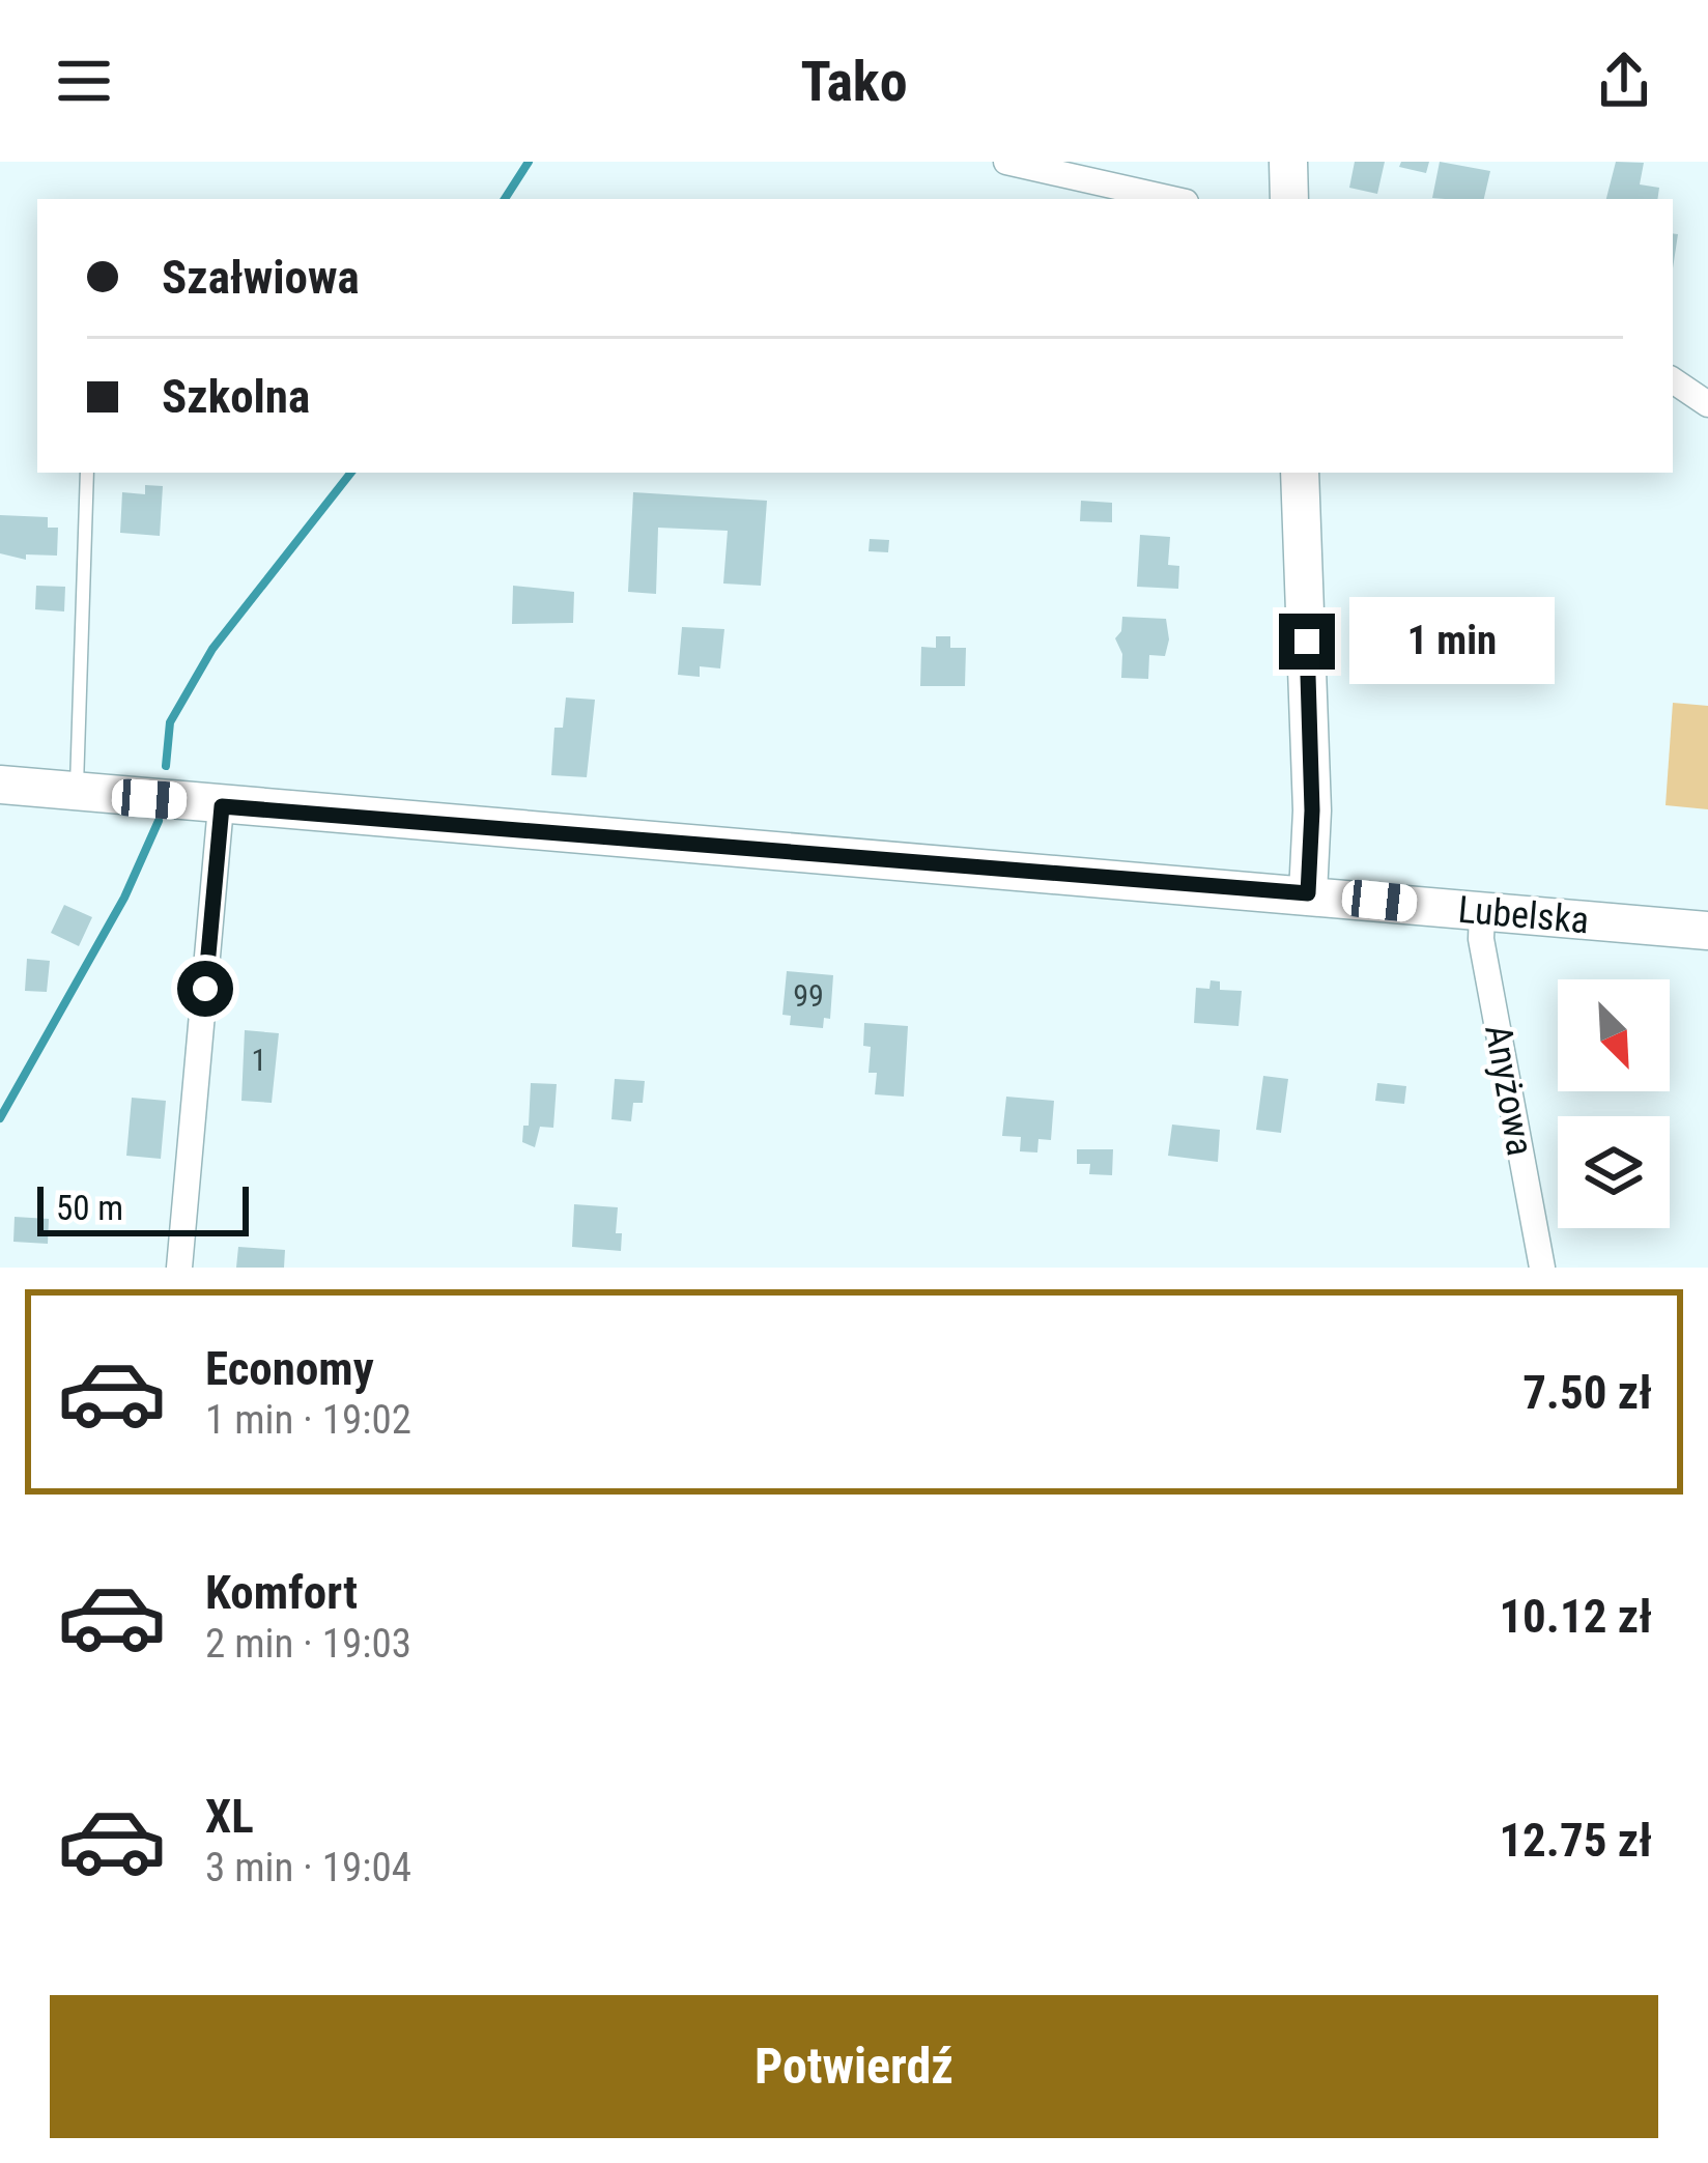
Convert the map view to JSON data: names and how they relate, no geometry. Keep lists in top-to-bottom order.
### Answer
{
  "streets": {
    "main road": ["Lubelska"],
    "street": ["Anyżowa"]
  },
  "crossings": [
    ["Lubelska", "Anyżowa"]
  ],
  "house_numbers": ["99", "1"],
  "scale_bar": "50 m",
  "north": "bottom right",
  "page": {
    "header": "Tako",
    "banner": ["Szałwiowa", "Szkolna"],
    "bubble": "1 min",
    "scale": "50 m",
    "list": [
      {
        "name": "Economy",
        "note": "1 min · 19:02",
        "value": "7.50 zł"
      },
      {
        "name": "Komfort",
        "note": "2 min · 19:03",
        "value": "10.12 zł"
      },
      {
        "name": "XL",
        "note": "3 min · 19:04",
        "value": "12.75 zł"
      }
    ],
    "buttons": "Potwierdź"
  }
}
